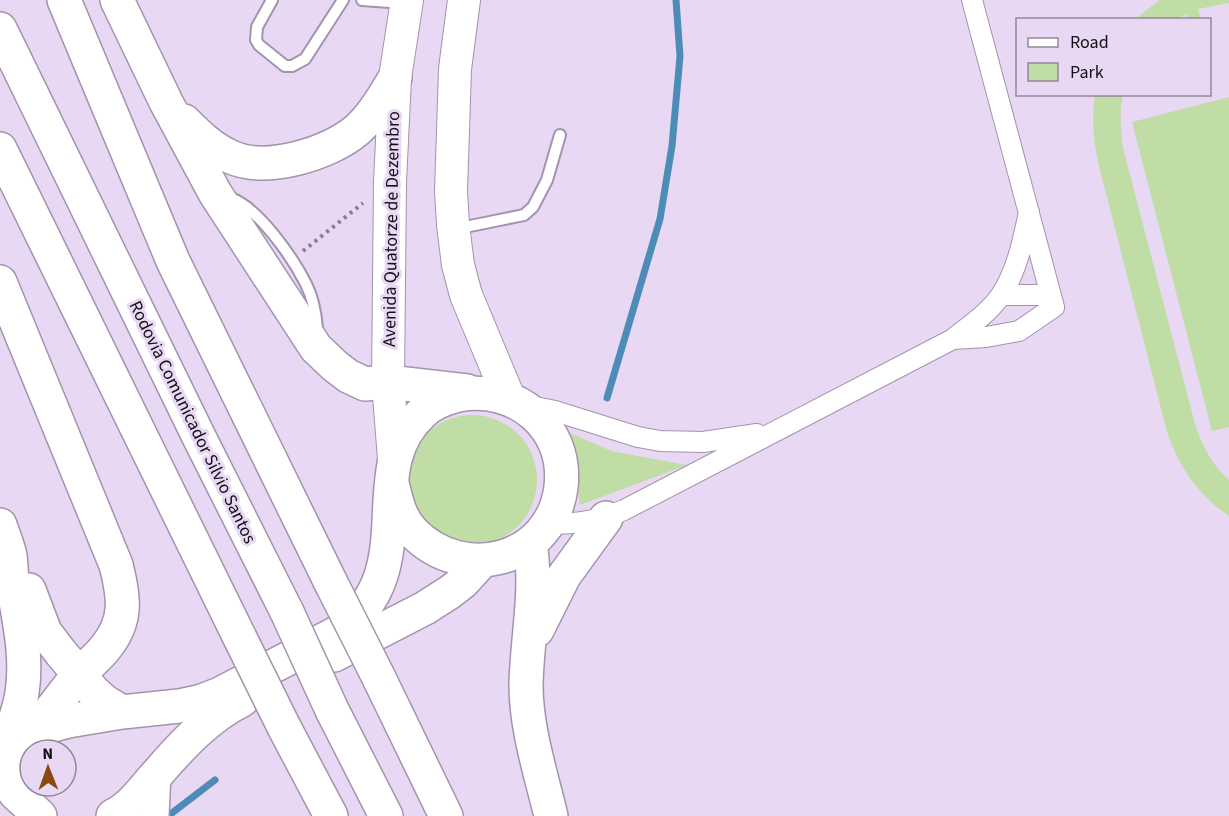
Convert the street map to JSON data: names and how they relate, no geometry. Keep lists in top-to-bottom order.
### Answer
{
  "streets": {
    "highway": ["Rodovia Comunicador Silvio Santos"],
    "main road": ["Avenida Quatorze de Dezembro"]
  },
  "legend": ["Road", "Park"],
  "north": "top"
}
